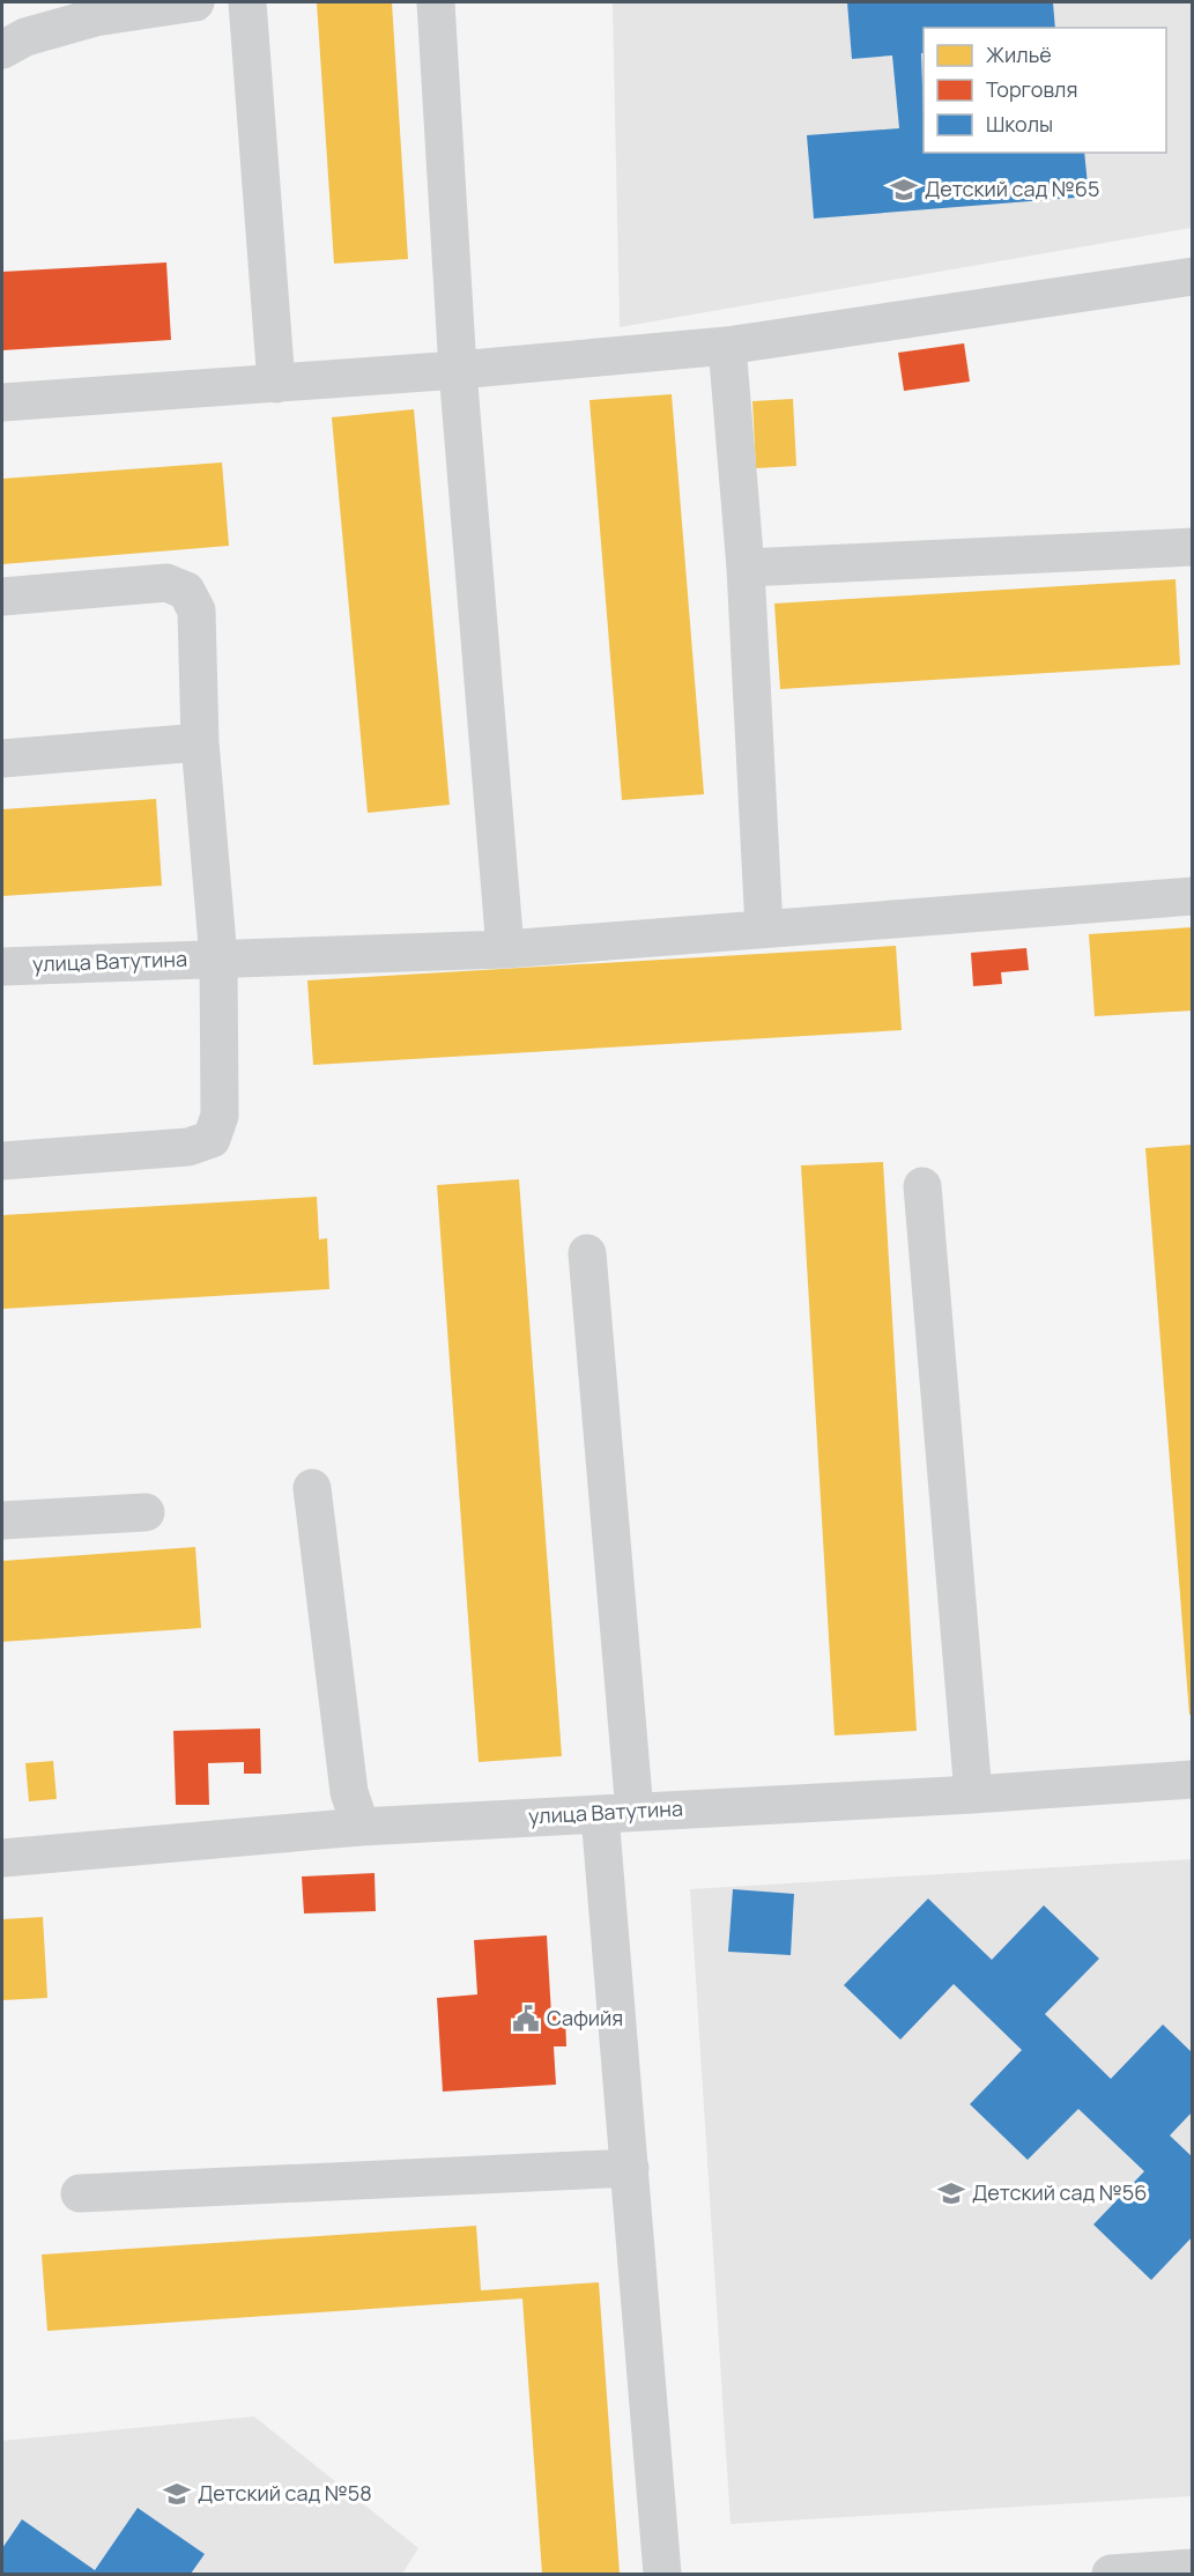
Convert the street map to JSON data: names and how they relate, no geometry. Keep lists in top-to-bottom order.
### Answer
{
  "streets": {
    "street": ["улица Ватутина"]
  },
  "places": {
    "school or university": ["Детский сад №65", "Детский сад №56", "Детский сад №58"],
    "public building": ["Сафийя"]
  },
  "legend": ["Жильё", "Торговля", "Школы"]
}
